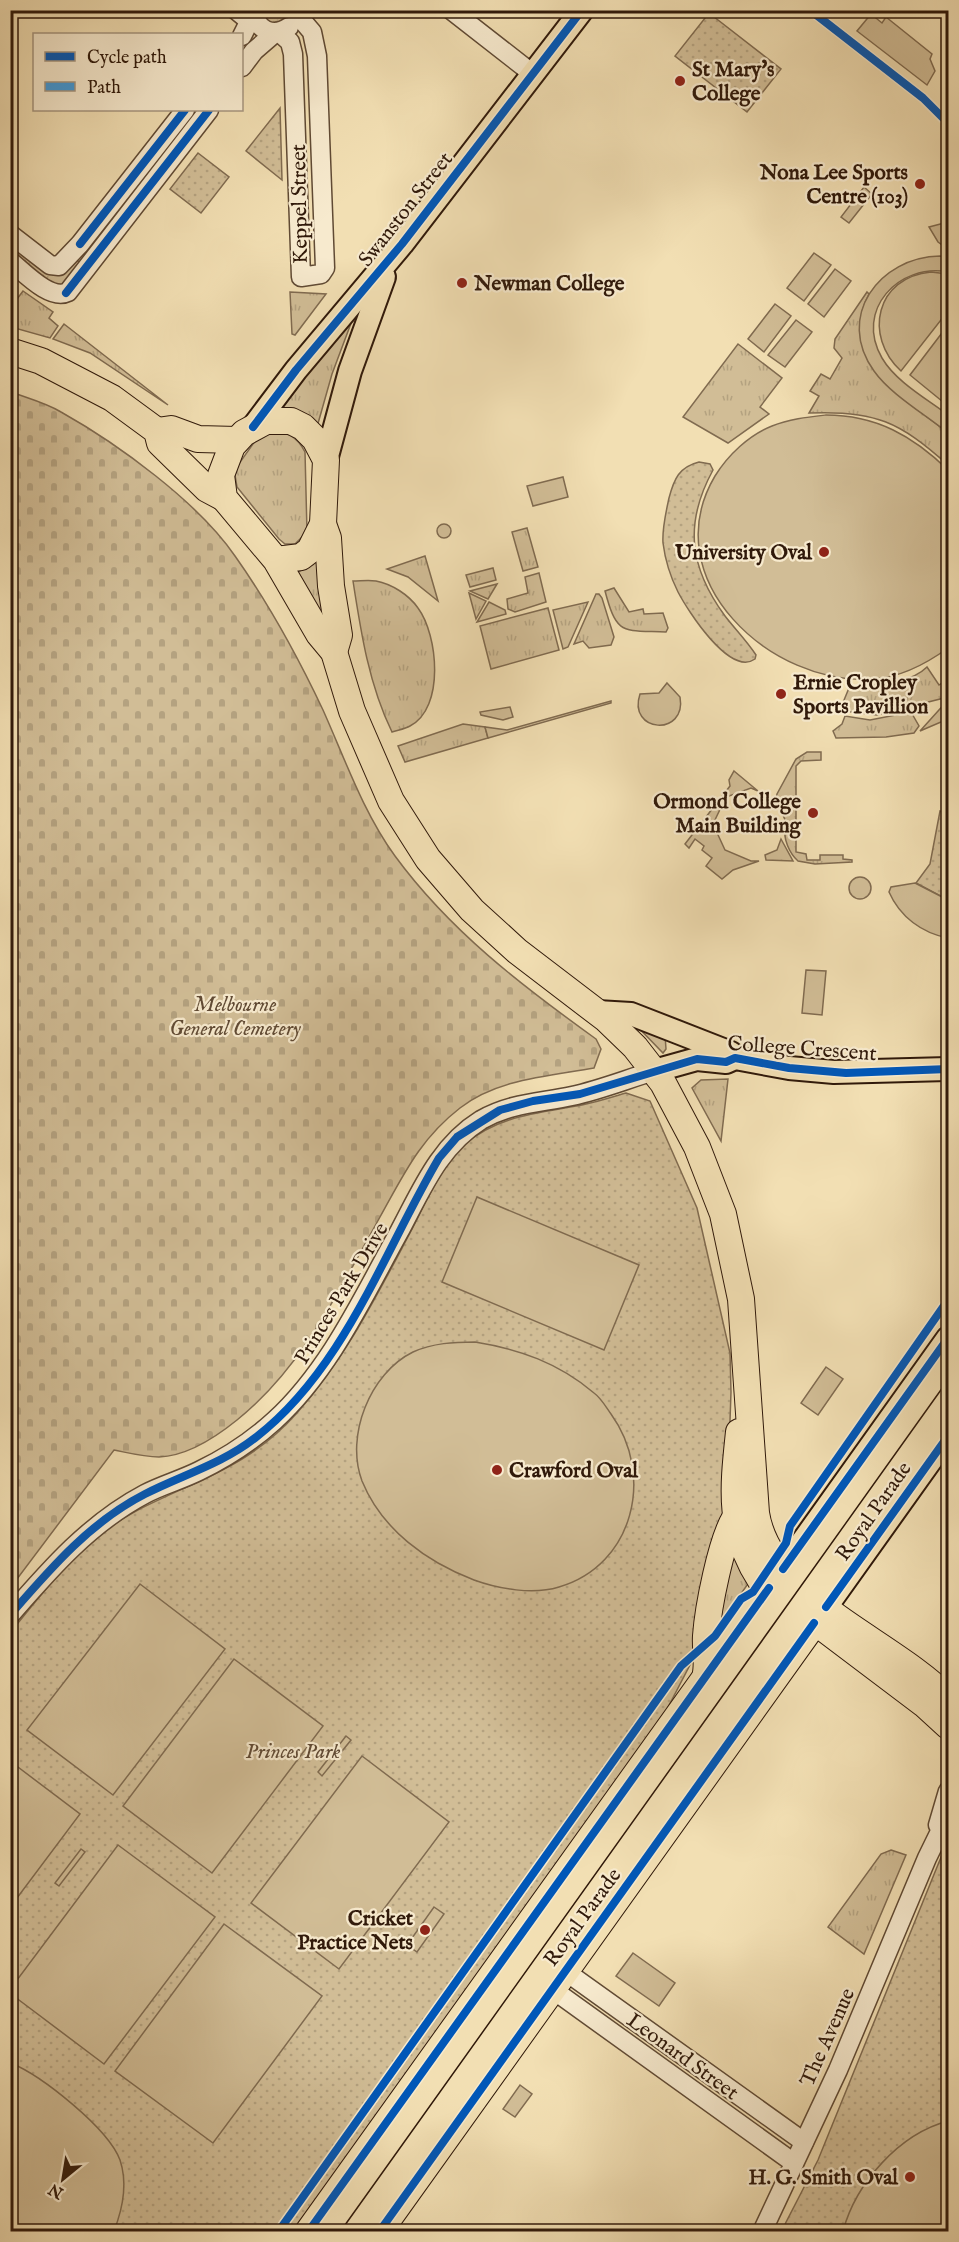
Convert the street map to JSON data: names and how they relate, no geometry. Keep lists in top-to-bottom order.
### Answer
{
  "streets": {
    "highway": ["Royal Parade"],
    "main road": ["Swanston Street", "College Crescent"],
    "street": [
      "Keppel Street",
      "Princes Park Drive",
      "The Avenue",
      "Leonard Street"
    ]
  },
  "crossings": [
    ["College Crescent", "Princes Park Drive"],
    ["Royal Parade", "Leonard Street"],
    ["The Avenue", "Leonard Street"]
  ],
  "parks": ["Melbourne General Cemetery", "Princes Park"],
  "places": [
    "St Mary's College",
    "Nona Lee Sports Centre (103)",
    "Newman College",
    "University Oval",
    "Ernie Cropley Sports Pavillion",
    "Ormond College Main Building",
    "Crawford Oval",
    "Cricket Practice Nets",
    "H. G. Smith Oval"
  ],
  "legend": ["Cycle path", "Path"],
  "north": "bottom left"
}
